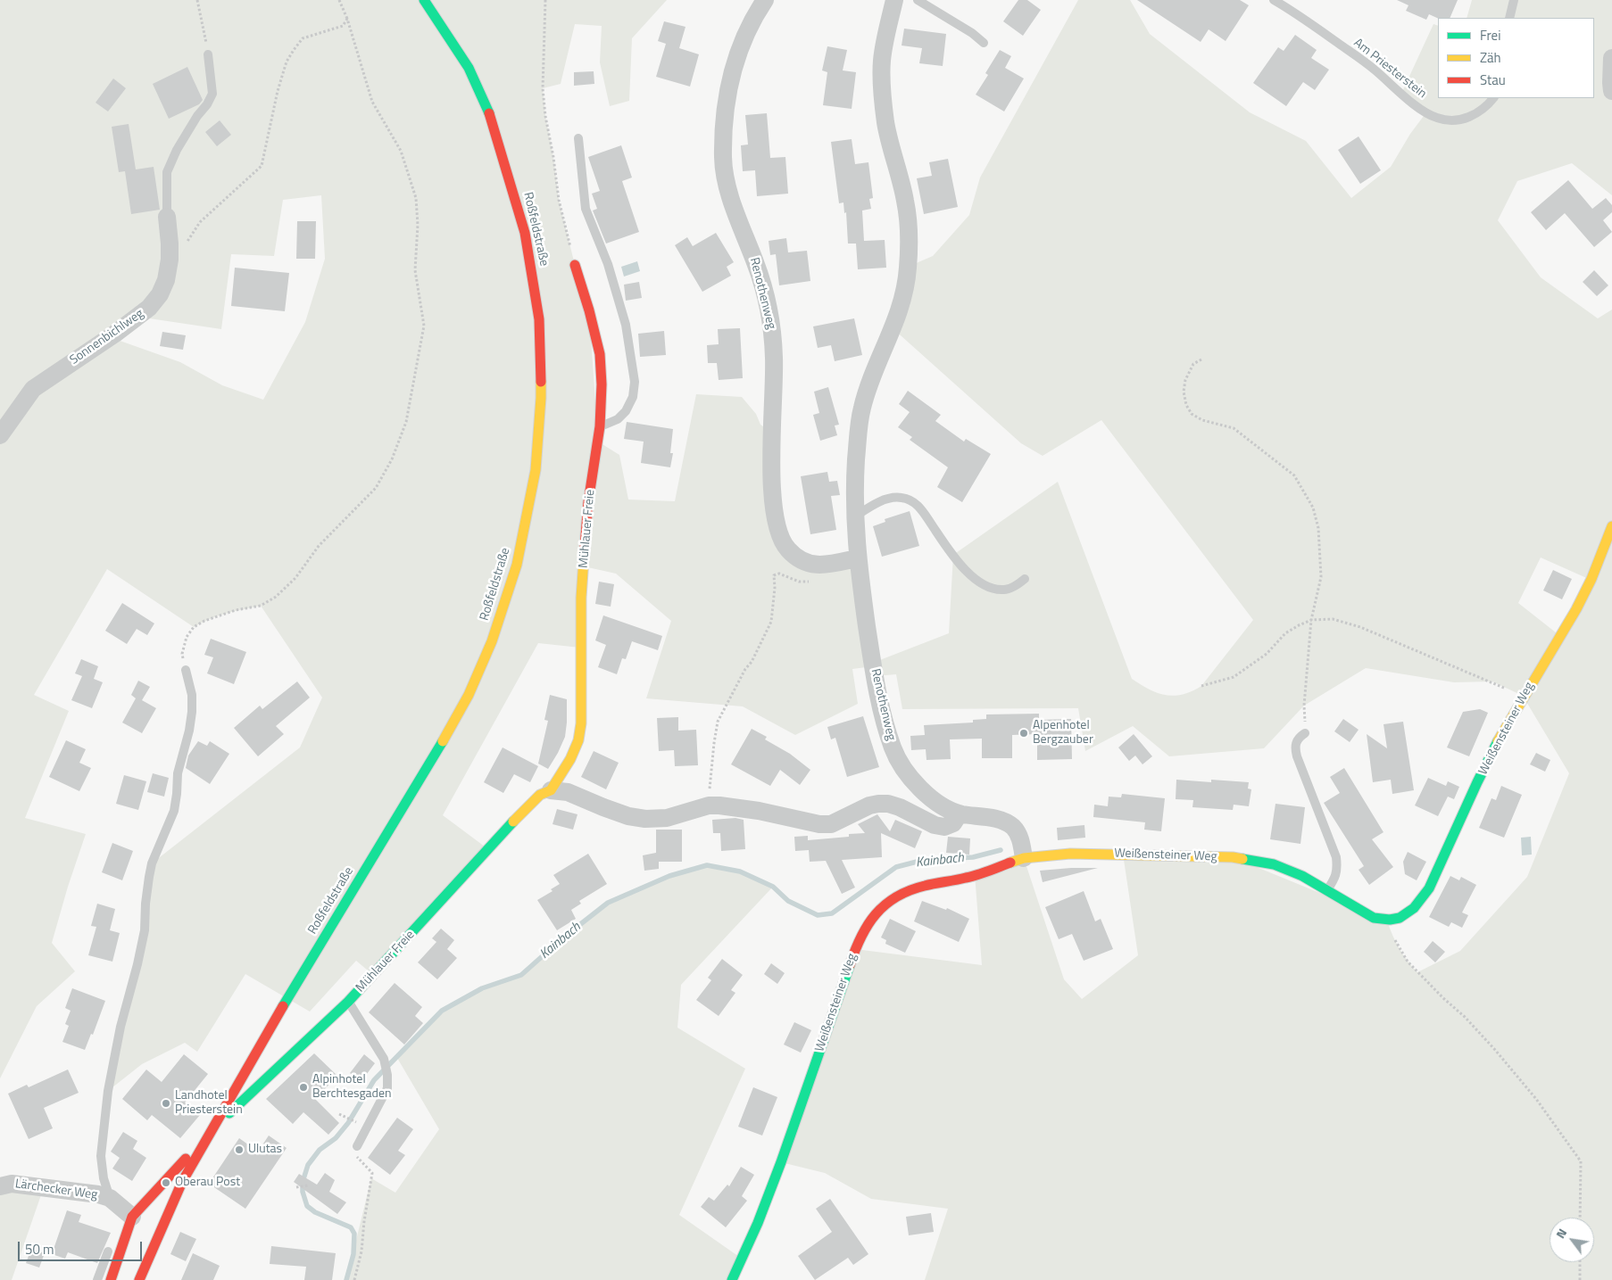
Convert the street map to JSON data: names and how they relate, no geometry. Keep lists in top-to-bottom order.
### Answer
{
  "streets": {
    "street": [
      "Roßfeldstraße",
      "Renothenweg",
      "Sonnenbichlweg",
      "Mühlauer Freie",
      "Weißensteiner Weg",
      "Lärchecker Weg"
    ],
    "lane": ["Am Priesterstein"]
  },
  "crossings": [
    ["Roßfeldstraße", "Mühlauer Freie"],
    ["Roßfeldstraße", "Lärchecker Weg"],
    ["Renothenweg", "Weißensteiner Weg"]
  ],
  "water": ["Kainbach"],
  "places": [
    "Alpenhotel Bergzauber",
    "Alpinhotel Berchtesgaden",
    "Landhotel Priesterstein",
    "Ulutas",
    "Oberau Post"
  ],
  "legend": ["Frei", "Zäh", "Stau"],
  "scale_bar": "50 m",
  "north": "top left"
}
